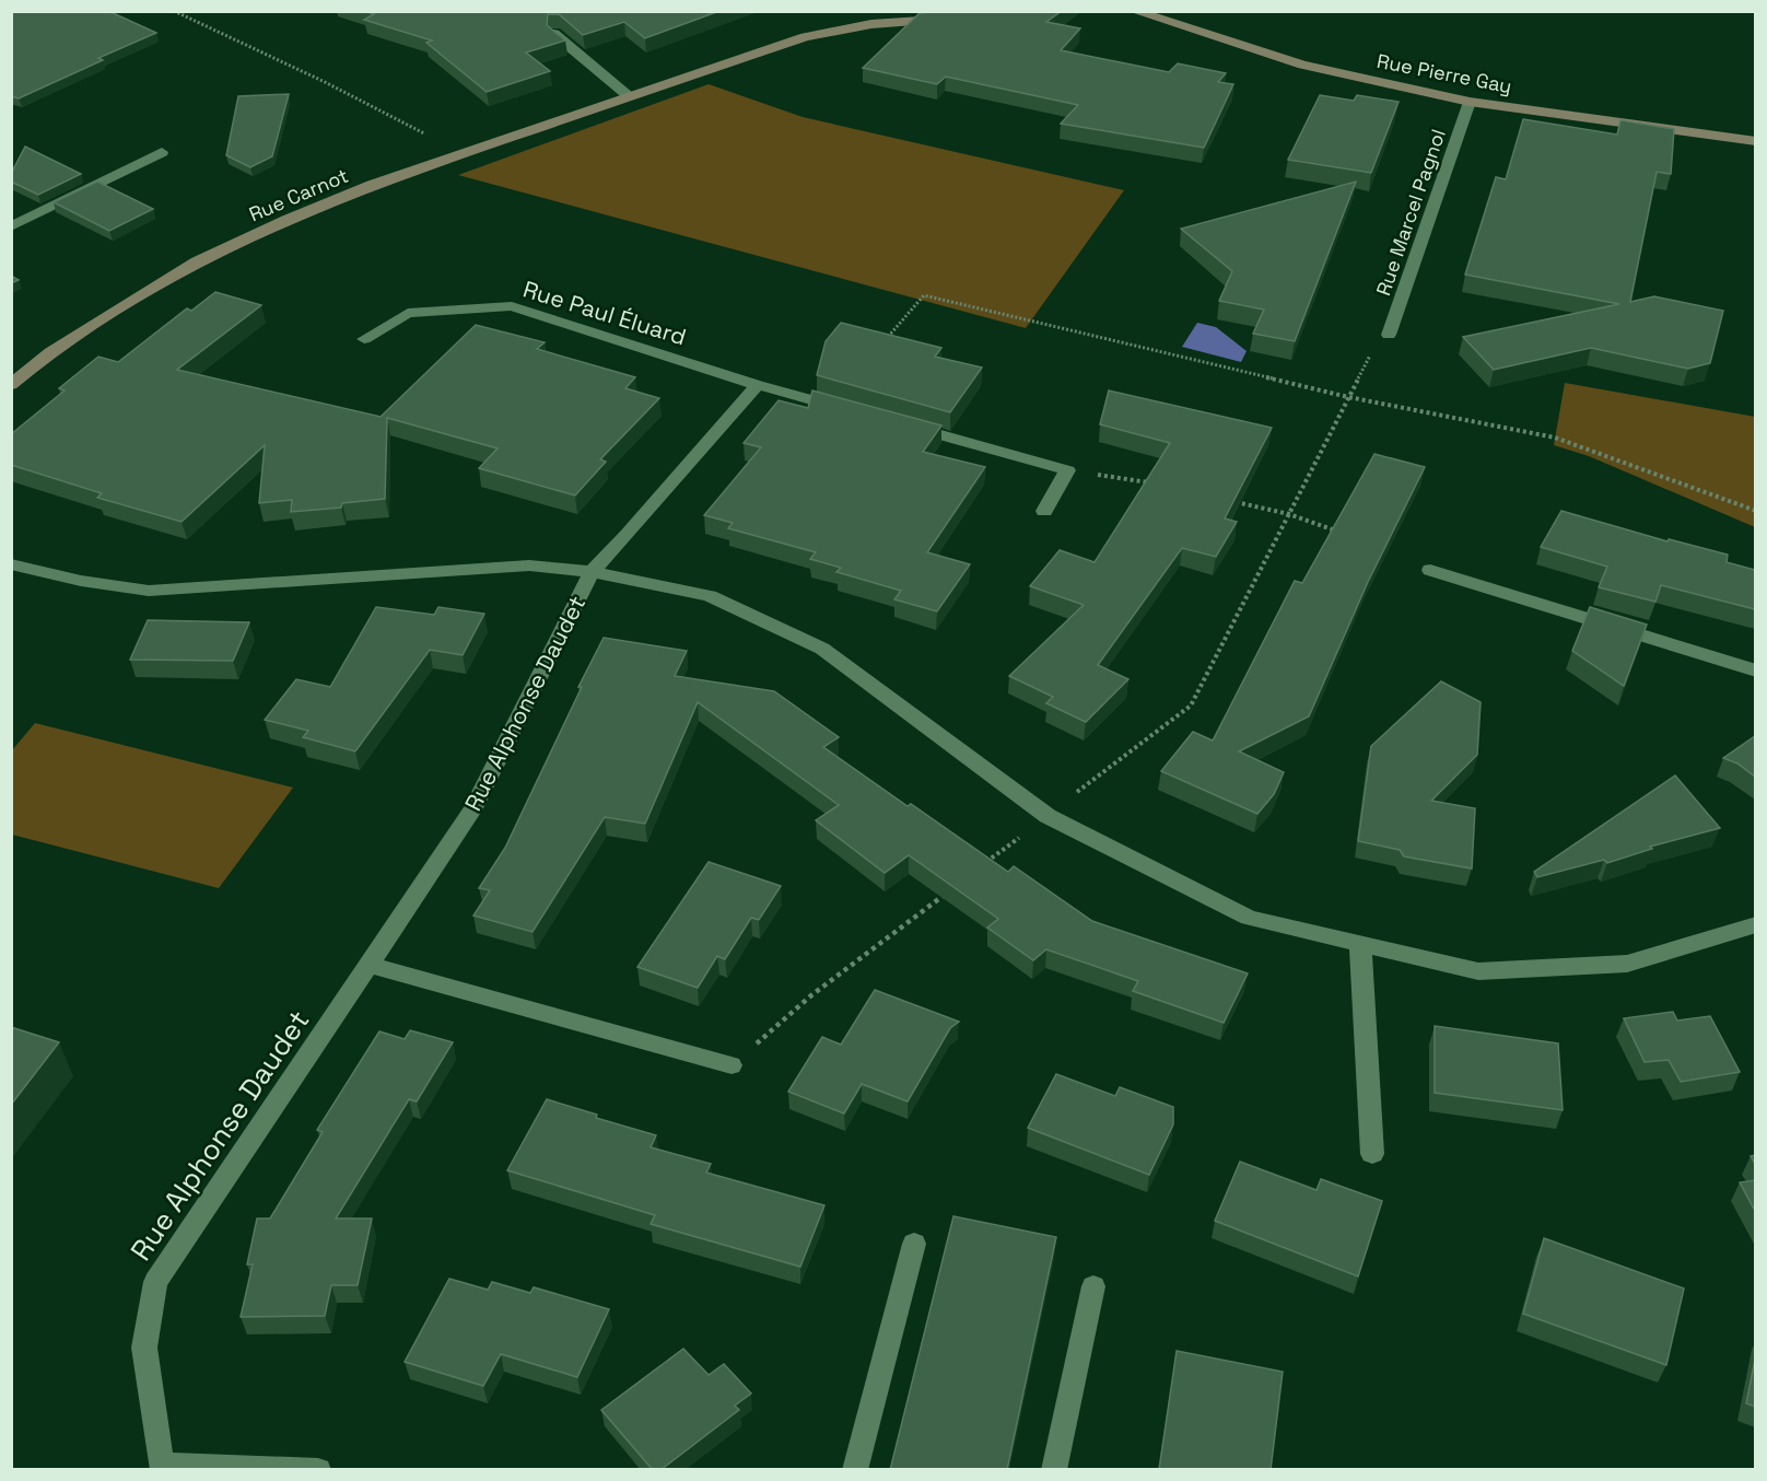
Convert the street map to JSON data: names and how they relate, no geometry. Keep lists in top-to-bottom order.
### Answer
{
  "streets": {
    "street": [
      "Rue Pierre Gay",
      "Rue Carnot",
      "Rue Marcel Pagnol",
      "Rue Paul Éluard",
      "Rue Alphonse Daudet"
    ]
  },
  "crossings": [
    ["Rue Pierre Gay", "Rue Marcel Pagnol"]
  ]
}
